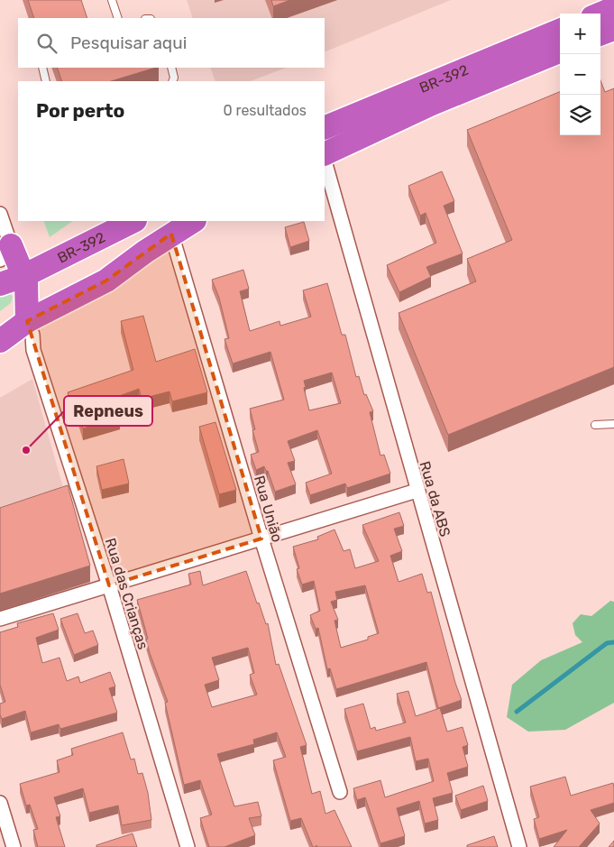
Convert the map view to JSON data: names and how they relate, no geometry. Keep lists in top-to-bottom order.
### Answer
{
  "streets": {
    "highway": ["BR-392"],
    "street": ["Rua da ABS", "Rua União", "Rua das Crianças"]
  },
  "crossings": [
    ["BR-392", "Rua União"],
    ["BR-392", "Rua das Crianças"]
  ],
  "places": ["Repneus"],
  "page": {
    "map_buttons": ["+", "−"],
    "search": "Pesquisar aqui",
    "heading": ["Por perto", "0 resultados"]
  }
}
